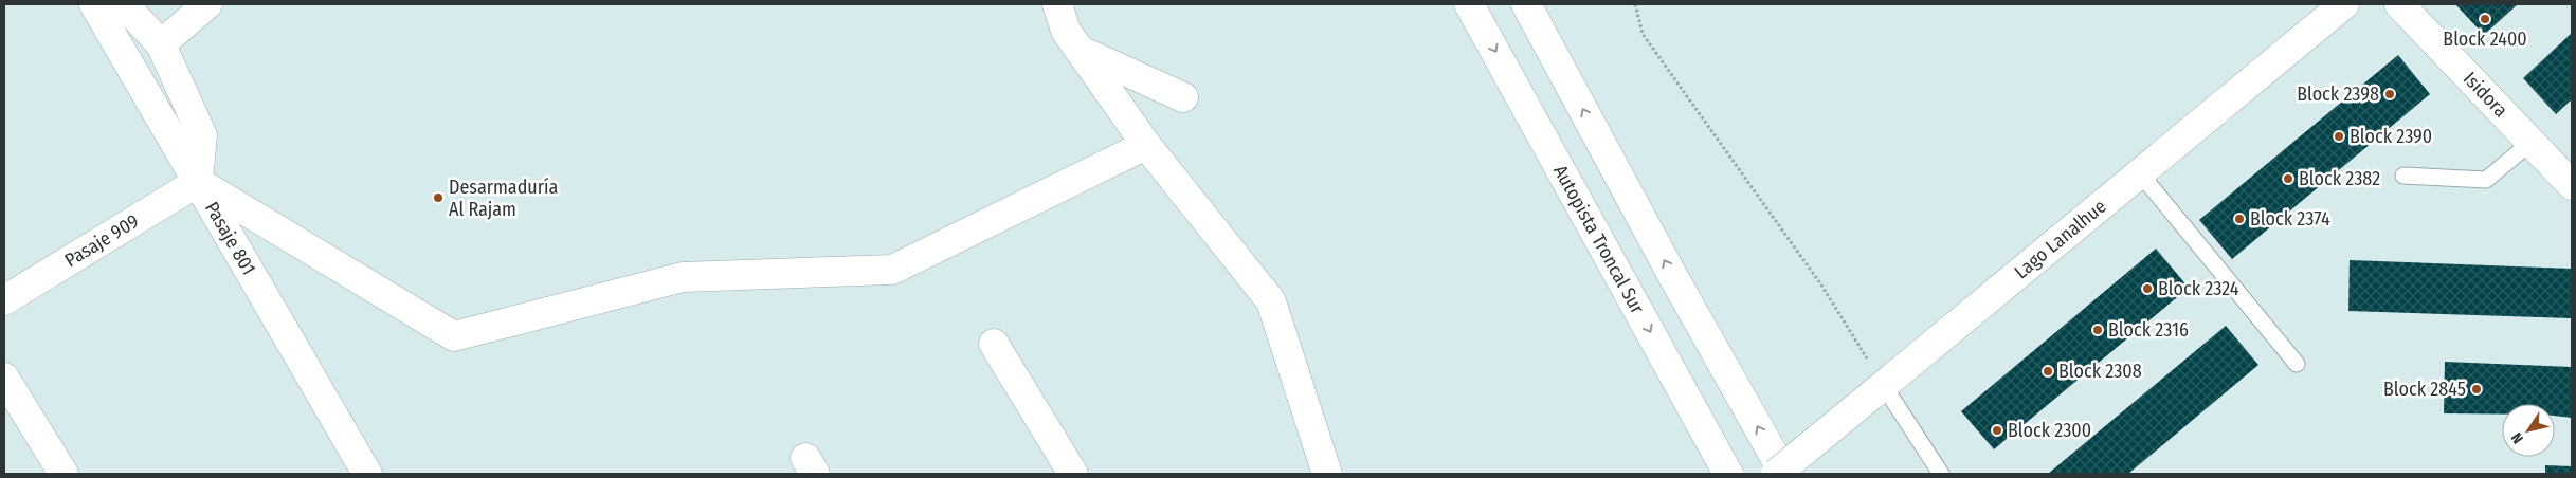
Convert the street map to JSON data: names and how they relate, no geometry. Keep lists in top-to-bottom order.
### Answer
{
  "streets": {
    "main road": [
      "Isidora",
      "Pasaje 801",
      "Autopista Troncal Sur",
      "Lago Lanalhue",
      "Pasaje 909"
    ]
  },
  "crossings": [
    ["Pasaje 801", "Pasaje 909"]
  ],
  "places": [
    "Block 2400",
    "Block 2398",
    "Block 2390",
    "Block 2382",
    "Desarmaduría Al Rajam",
    "Block 2374",
    "Block 2324",
    "Block 2316",
    "Block 2308",
    "Block 2845",
    "Block 2300"
  ],
  "north": "bottom left"
}
